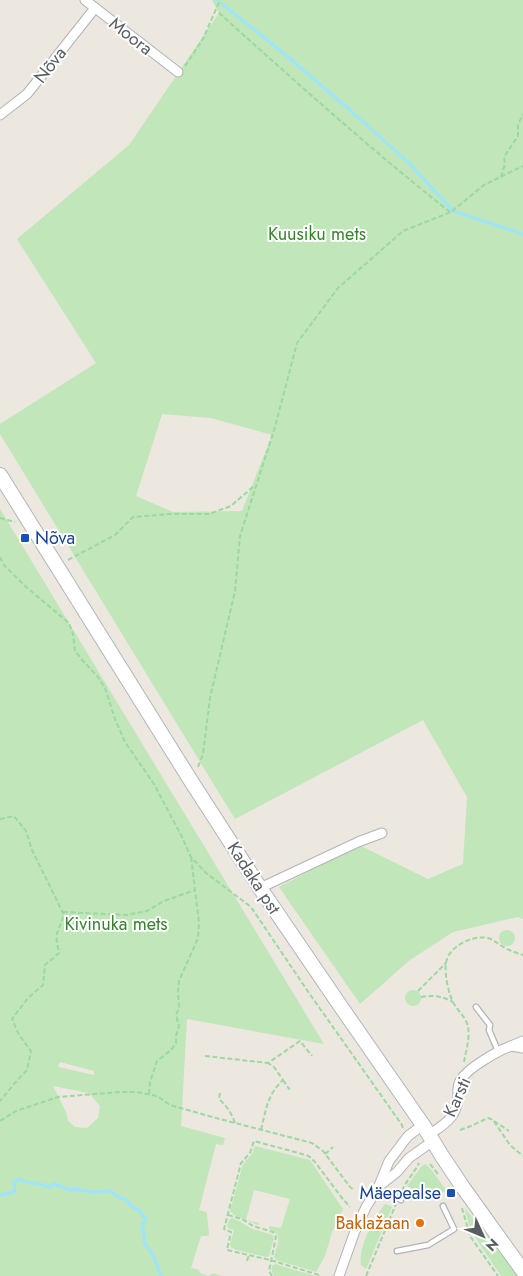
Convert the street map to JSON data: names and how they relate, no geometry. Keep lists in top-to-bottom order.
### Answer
{
  "streets": {
    "main road": ["Kadaka pst"],
    "street": ["Moora", "Nõva", "Karsti"]
  },
  "crossings": [
    ["Moora", "Nõva"],
    ["Kadaka pst", "Karsti"]
  ],
  "parks": ["Kuusiku mets", "Kivinuka mets"],
  "places": {
    "transit": ["Nõva", "Mäepealse"],
    "other": ["Baklažaan"]
  },
  "north": "bottom right"
}
